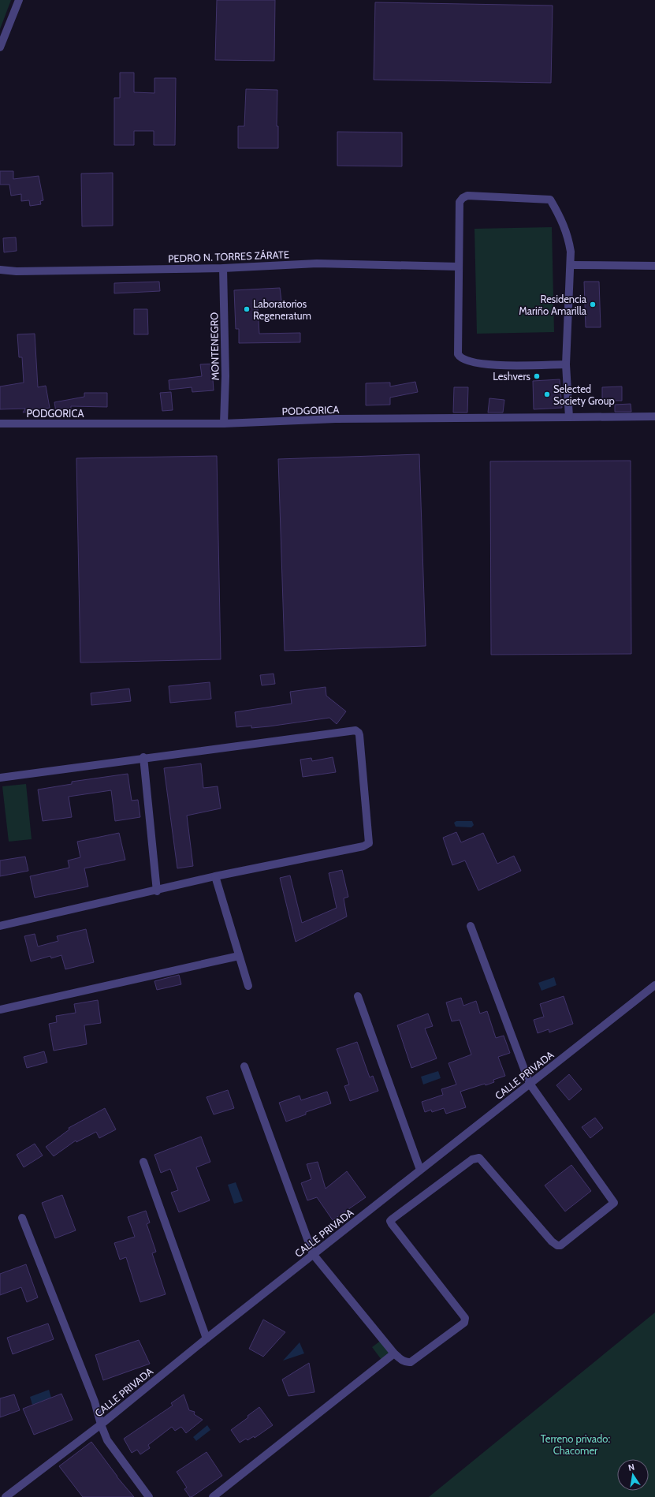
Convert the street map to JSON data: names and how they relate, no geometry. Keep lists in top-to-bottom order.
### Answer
{
  "streets": {
    "street": [
      "PEDRO N. TORRES ZÁRATE",
      "MONTENEGRO",
      "PODGORICA",
      "CALLE PRIVADA"
    ]
  },
  "crossings": [
    ["PEDRO N. TORRES ZÁRATE", "MONTENEGRO"],
    ["MONTENEGRO", "PODGORICA"]
  ],
  "parks": ["Terreno privado: Chacomer"],
  "places": [
    "Residencia Mariño Amarilla",
    "Laboratorios Regeneratum",
    "Leshvers",
    "Selected Society Group"
  ],
  "north": "top"
}
